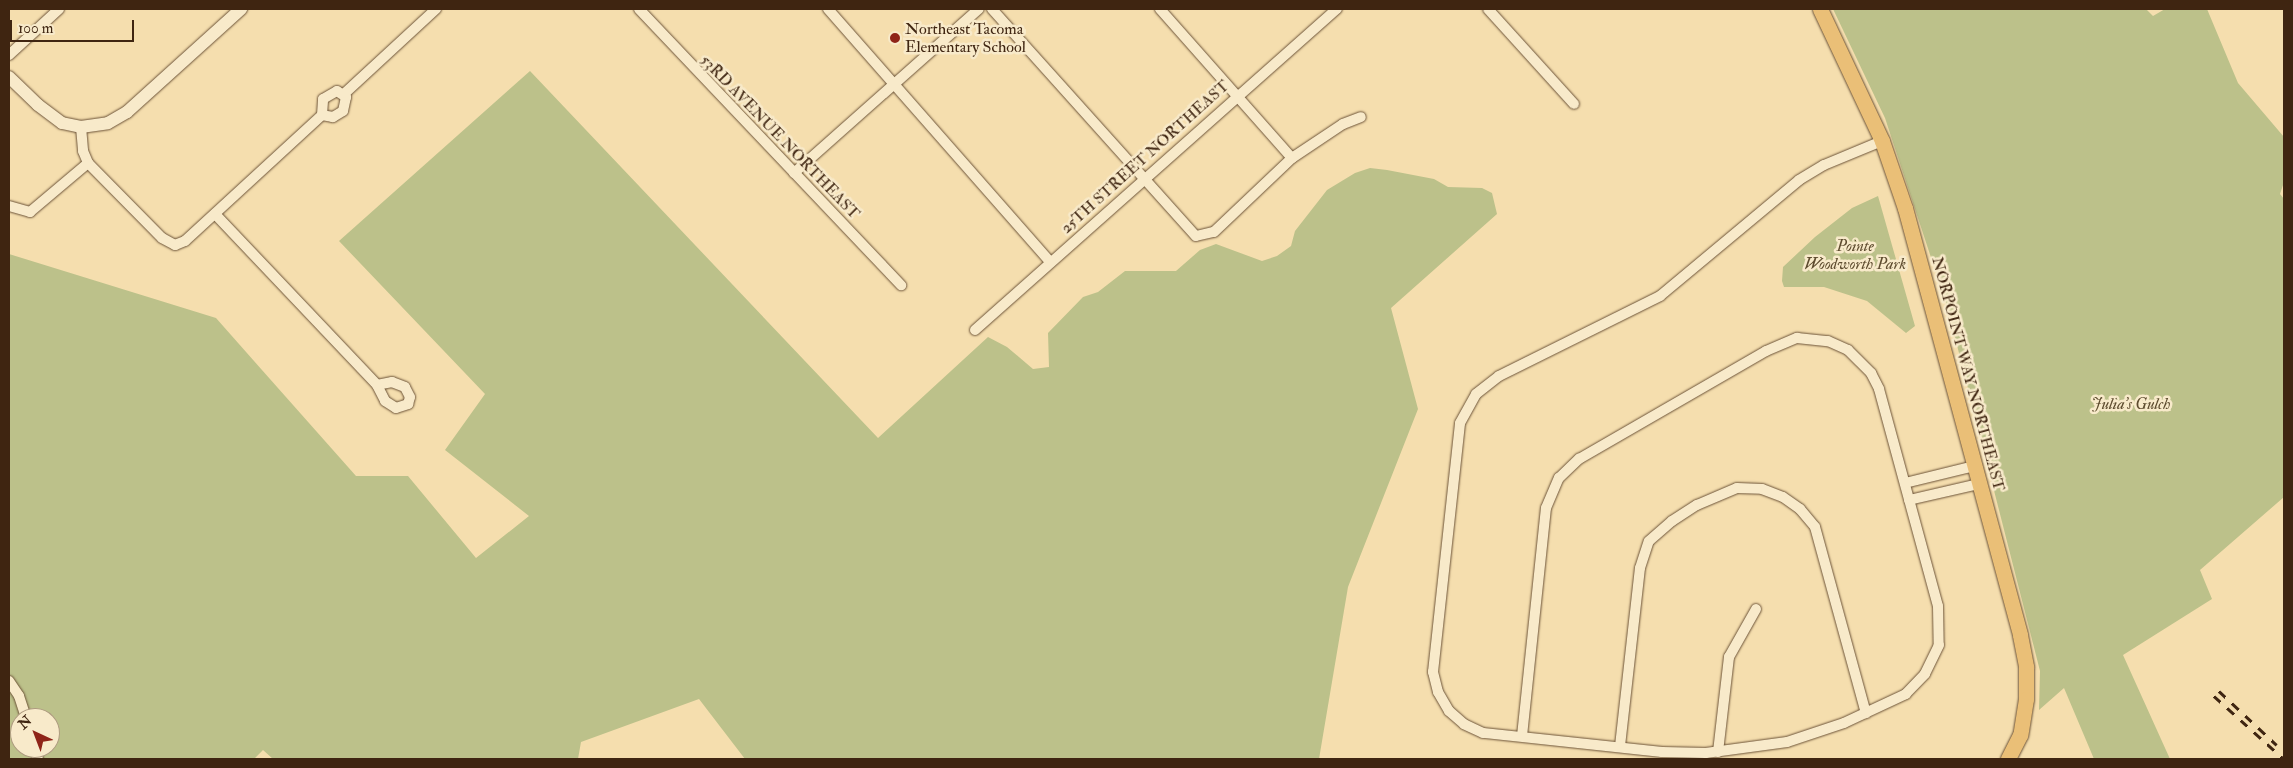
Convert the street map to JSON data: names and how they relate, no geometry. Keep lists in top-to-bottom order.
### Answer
{
  "streets": {
    "main road": ["NORPOINT WAY NORTHEAST"],
    "street": ["53RD AVENUE NORTHEAST", "25TH STREET NORTHEAST"]
  },
  "parks": ["Pointe Woodworth Park", "Julia's Gulch"],
  "places": ["Northeast Tacoma Elementary School"],
  "scale_bar": "100 m",
  "north": "top left"
}
